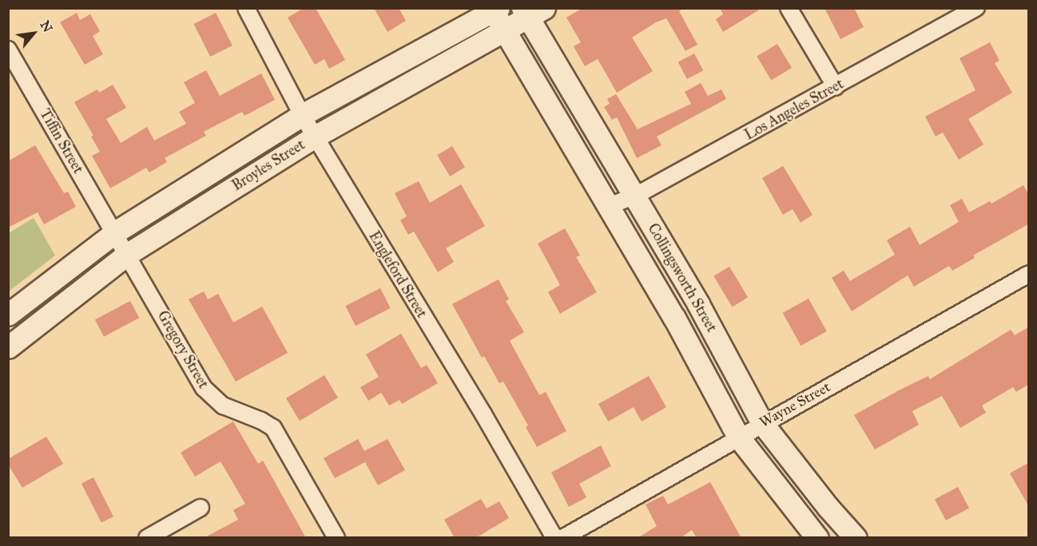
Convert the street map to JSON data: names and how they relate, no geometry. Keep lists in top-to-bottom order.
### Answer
{
  "streets": {
    "main road": ["Broyles Street", "Collingsworth Street"],
    "street": [
      "Los Angeles Street",
      "Tiffin Street",
      "Engleford Street",
      "Gregory Street",
      "Wayne Street"
    ]
  },
  "crossings": [
    ["Los Angeles Street", "Collingsworth Street"],
    ["Tiffin Street", "Broyles Street"],
    ["Tiffin Street", "Gregory Street"],
    ["Broyles Street", "Engleford Street"],
    ["Broyles Street", "Collingsworth Street"],
    ["Broyles Street", "Gregory Street"],
    ["Collingsworth Street", "Wayne Street"]
  ],
  "north": "top right"
}
